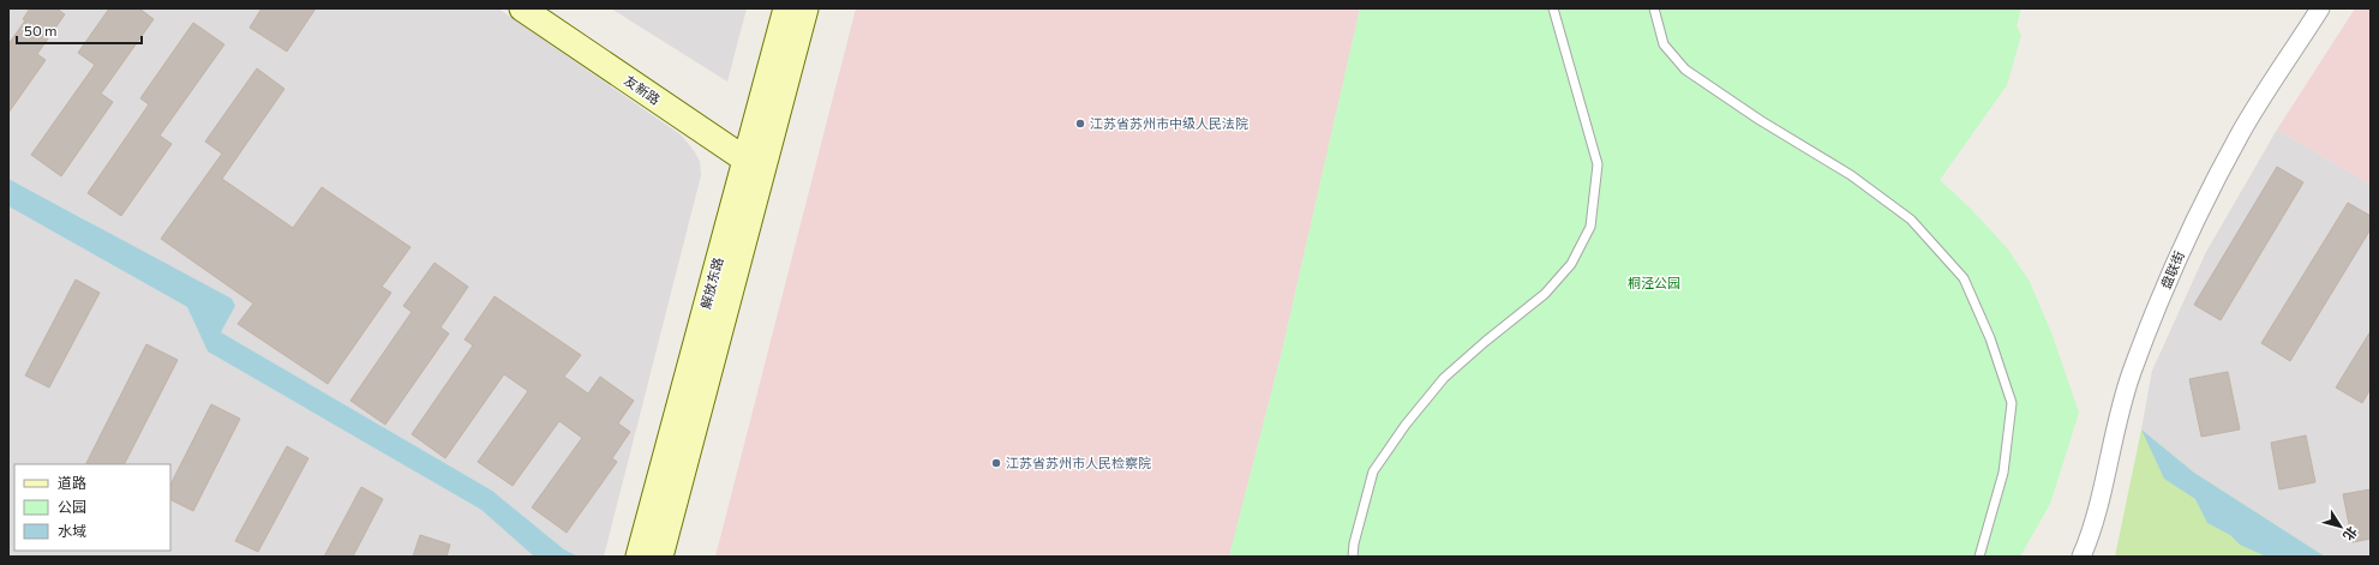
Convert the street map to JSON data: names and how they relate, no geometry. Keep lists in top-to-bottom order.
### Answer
{
  "streets": {
    "main road": ["友新路", "解放东路"],
    "street": ["盘联街"]
  },
  "crossings": [
    ["友新路", "解放东路"]
  ],
  "parks": ["桐泾公园"],
  "places": ["江苏省苏州市中级人民法院", "江苏省苏州市人民检察院"],
  "legend": ["道路", "公园", "水域"],
  "scale_bar": "50 m",
  "north": "bottom right"
}
